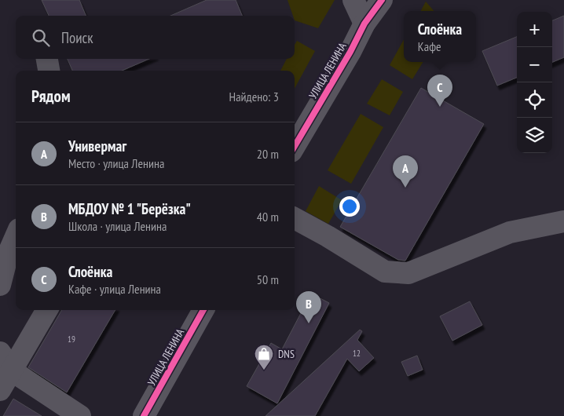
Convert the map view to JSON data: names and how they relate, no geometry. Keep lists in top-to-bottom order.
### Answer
{
  "streets": {
    "street": ["УЛИЦА ЛЕНИНА"]
  },
  "places": {
    "shop": ["DNS"]
  },
  "house_numbers": ["19", "12"],
  "page": {
    "popup": ["Слоёнка", "Кафе"],
    "map_buttons": ["+", "−"],
    "search": "Поиск",
    "heading": ["Рядом", "Найдено: 3"],
    "pins": ["C", "A", "B"],
    "list": [
      {
        "mark": "A",
        "name": "Универмаг",
        "note": "Место · улица Ленина",
        "value": "20 m"
      },
      {
        "mark": "B",
        "name": "МБДОУ № 1 \"Берёзка\"",
        "note": "Школа · улица Ленина",
        "value": "40 m"
      },
      {
        "mark": "C",
        "name": "Слоёнка",
        "note": "Кафе · улица Ленина",
        "value": "50 m"
      }
    ]
  }
}
